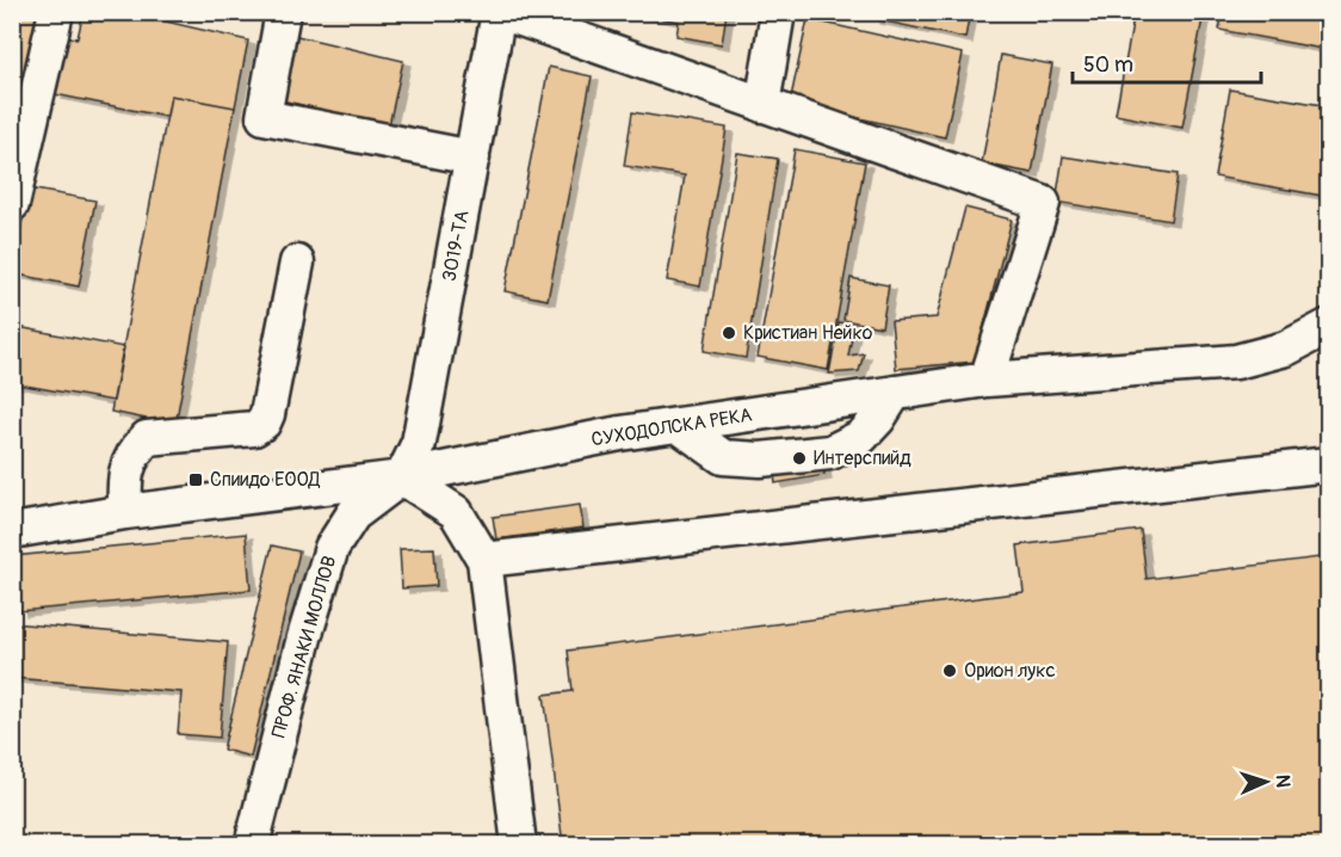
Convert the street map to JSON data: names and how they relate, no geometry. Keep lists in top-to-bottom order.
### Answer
{
  "streets": {
    "street": ["3019-ТА", "СУХОДОЛСКА РЕКА", "ПРОФ. ЯНАКИ МОЛЛОВ"]
  },
  "crossings": [
    ["3019-ТА", "СУХОДОЛСКА РЕКА"],
    ["3019-ТА", "ПРОФ. ЯНАКИ МОЛЛОВ"],
    ["СУХОДОЛСКА РЕКА", "ПРОФ. ЯНАКИ МОЛЛОВ"]
  ],
  "places": {
    "other": ["Кристиан Нейко", "Интерспийд", "Орион лукс"],
    "transit": ["Спиидо ЕООД"]
  },
  "scale_bar": "50 m",
  "north": "right"
}
